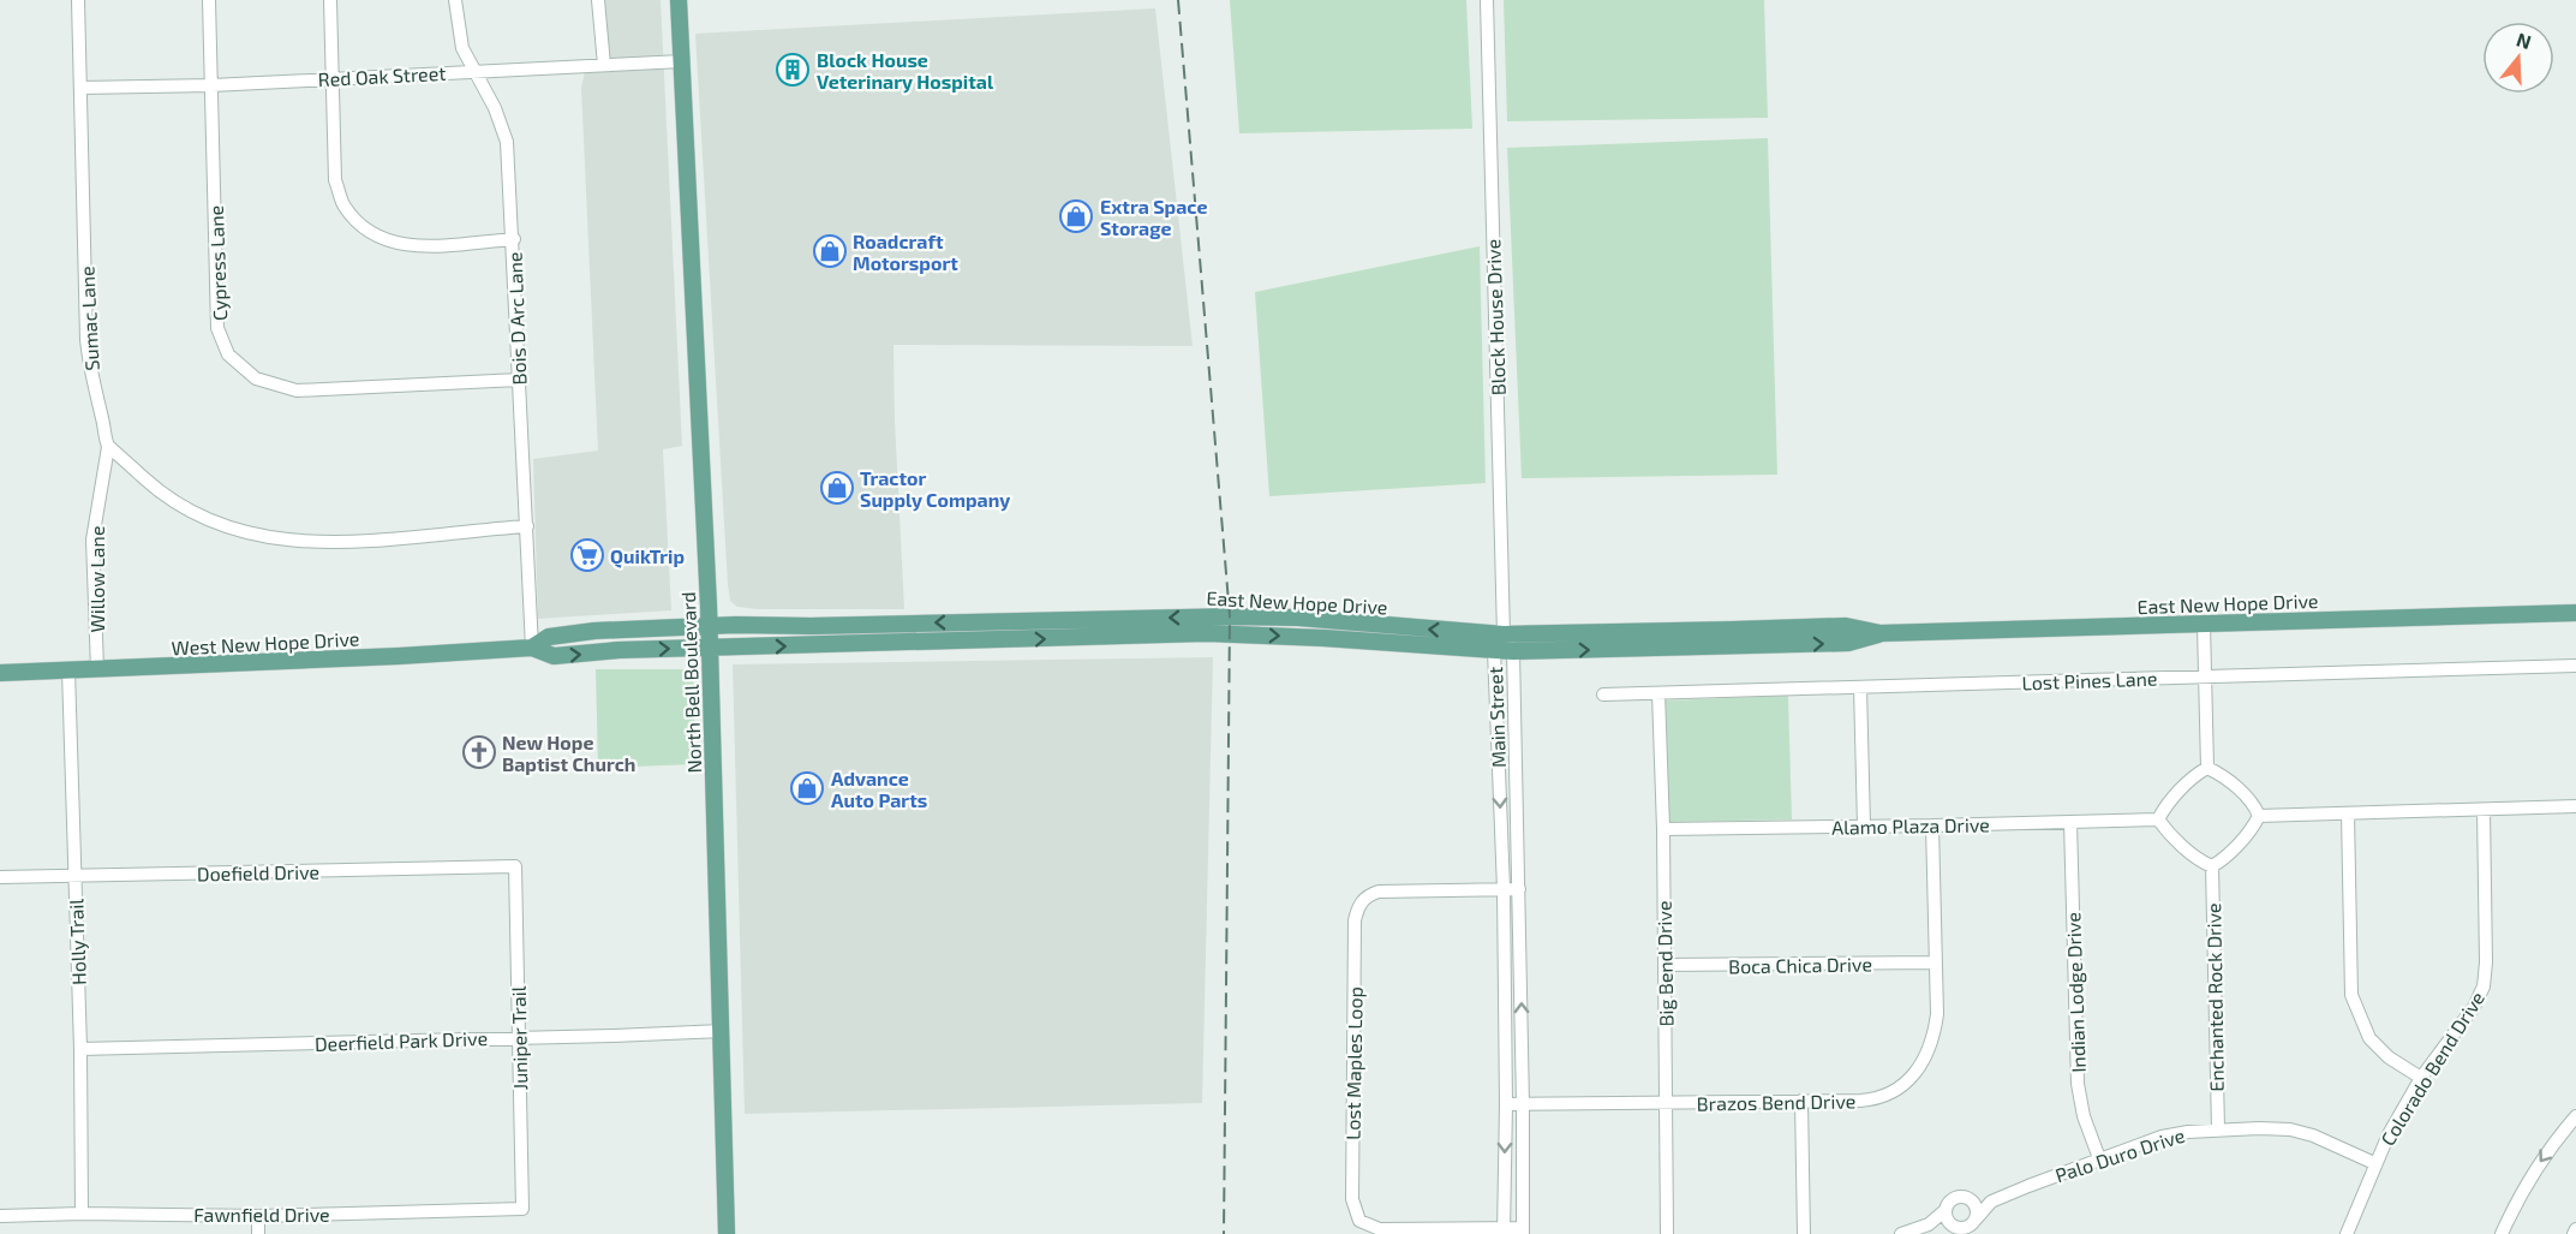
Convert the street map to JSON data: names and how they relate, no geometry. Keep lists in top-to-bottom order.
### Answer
{
  "streets": {
    "main road": ["East New Hope Drive", "West New Hope Drive", "North Bell Boulevard"],
    "street": [
      "Red Oak Street",
      "Cypress Lane",
      "Block House Drive",
      "Sumac Lane",
      "Bois D Arc Lane",
      "Willow Lane",
      "Lost Pines Lane",
      "Main Street",
      "Alamo Plaza Drive",
      "Doefield Drive",
      "Holly Trail",
      "Big Bend Drive",
      "Boca Chica Drive",
      "Indian Lodge Drive",
      "Enchanted Rock Drive",
      "Juniper Trail",
      "Deerfield Park Drive",
      "Lost Maples Loop",
      "Colorado Bend Drive",
      "Brazos Bend Drive",
      "Palo Duro Drive",
      "Fawnfield Drive"
    ]
  },
  "crossings": [
    ["Red Oak Street", "Cypress Lane"],
    ["Red Oak Street", "Sumac Lane"],
    ["Red Oak Street", "Bois D Arc Lane"],
    ["Red Oak Street", "North Bell Boulevard"],
    ["Cypress Lane", "Bois D Arc Lane"],
    ["Block House Drive", "East New Hope Drive"],
    ["Block House Drive", "Main Street"],
    ["Sumac Lane", "Willow Lane"],
    ["Bois D Arc Lane", "West New Hope Drive"],
    ["Willow Lane", "West New Hope Drive"],
    ["East New Hope Drive", "West New Hope Drive"],
    ["East New Hope Drive", "North Bell Boulevard"],
    ["East New Hope Drive", "Main Street"],
    ["West New Hope Drive", "North Bell Boulevard"],
    ["West New Hope Drive", "Holly Trail"],
    ["Lost Pines Lane", "Big Bend Drive"],
    ["North Bell Boulevard", "Deerfield Park Drive"],
    ["Main Street", "Lost Maples Loop"],
    ["Main Street", "Brazos Bend Drive"],
    ["Alamo Plaza Drive", "Big Bend Drive"],
    ["Alamo Plaza Drive", "Indian Lodge Drive"],
    ["Alamo Plaza Drive", "Enchanted Rock Drive"],
    ["Alamo Plaza Drive", "Brazos Bend Drive"],
    ["Doefield Drive", "Holly Trail"],
    ["Doefield Drive", "Juniper Trail"],
    ["Holly Trail", "Deerfield Park Drive"],
    ["Holly Trail", "Fawnfield Drive"],
    ["Big Bend Drive", "Boca Chica Drive"],
    ["Big Bend Drive", "Brazos Bend Drive"],
    ["Boca Chica Drive", "Brazos Bend Drive"],
    ["Indian Lodge Drive", "Palo Duro Drive"],
    ["Enchanted Rock Drive", "Palo Duro Drive"],
    ["Juniper Trail", "Deerfield Park Drive"],
    ["Juniper Trail", "Fawnfield Drive"],
    ["Colorado Bend Drive", "Palo Duro Drive"]
  ],
  "places": {
    "building": ["Block House Veterinary Hospital"],
    "shop": [
      "Extra Space Storage",
      "Roadcraft Motorsport",
      "Tractor Supply Company",
      "Advance Auto Parts"
    ],
    "supermarket": ["QuikTrip"],
    "church": ["New Hope Baptist Church"]
  },
  "north": "top"
}
